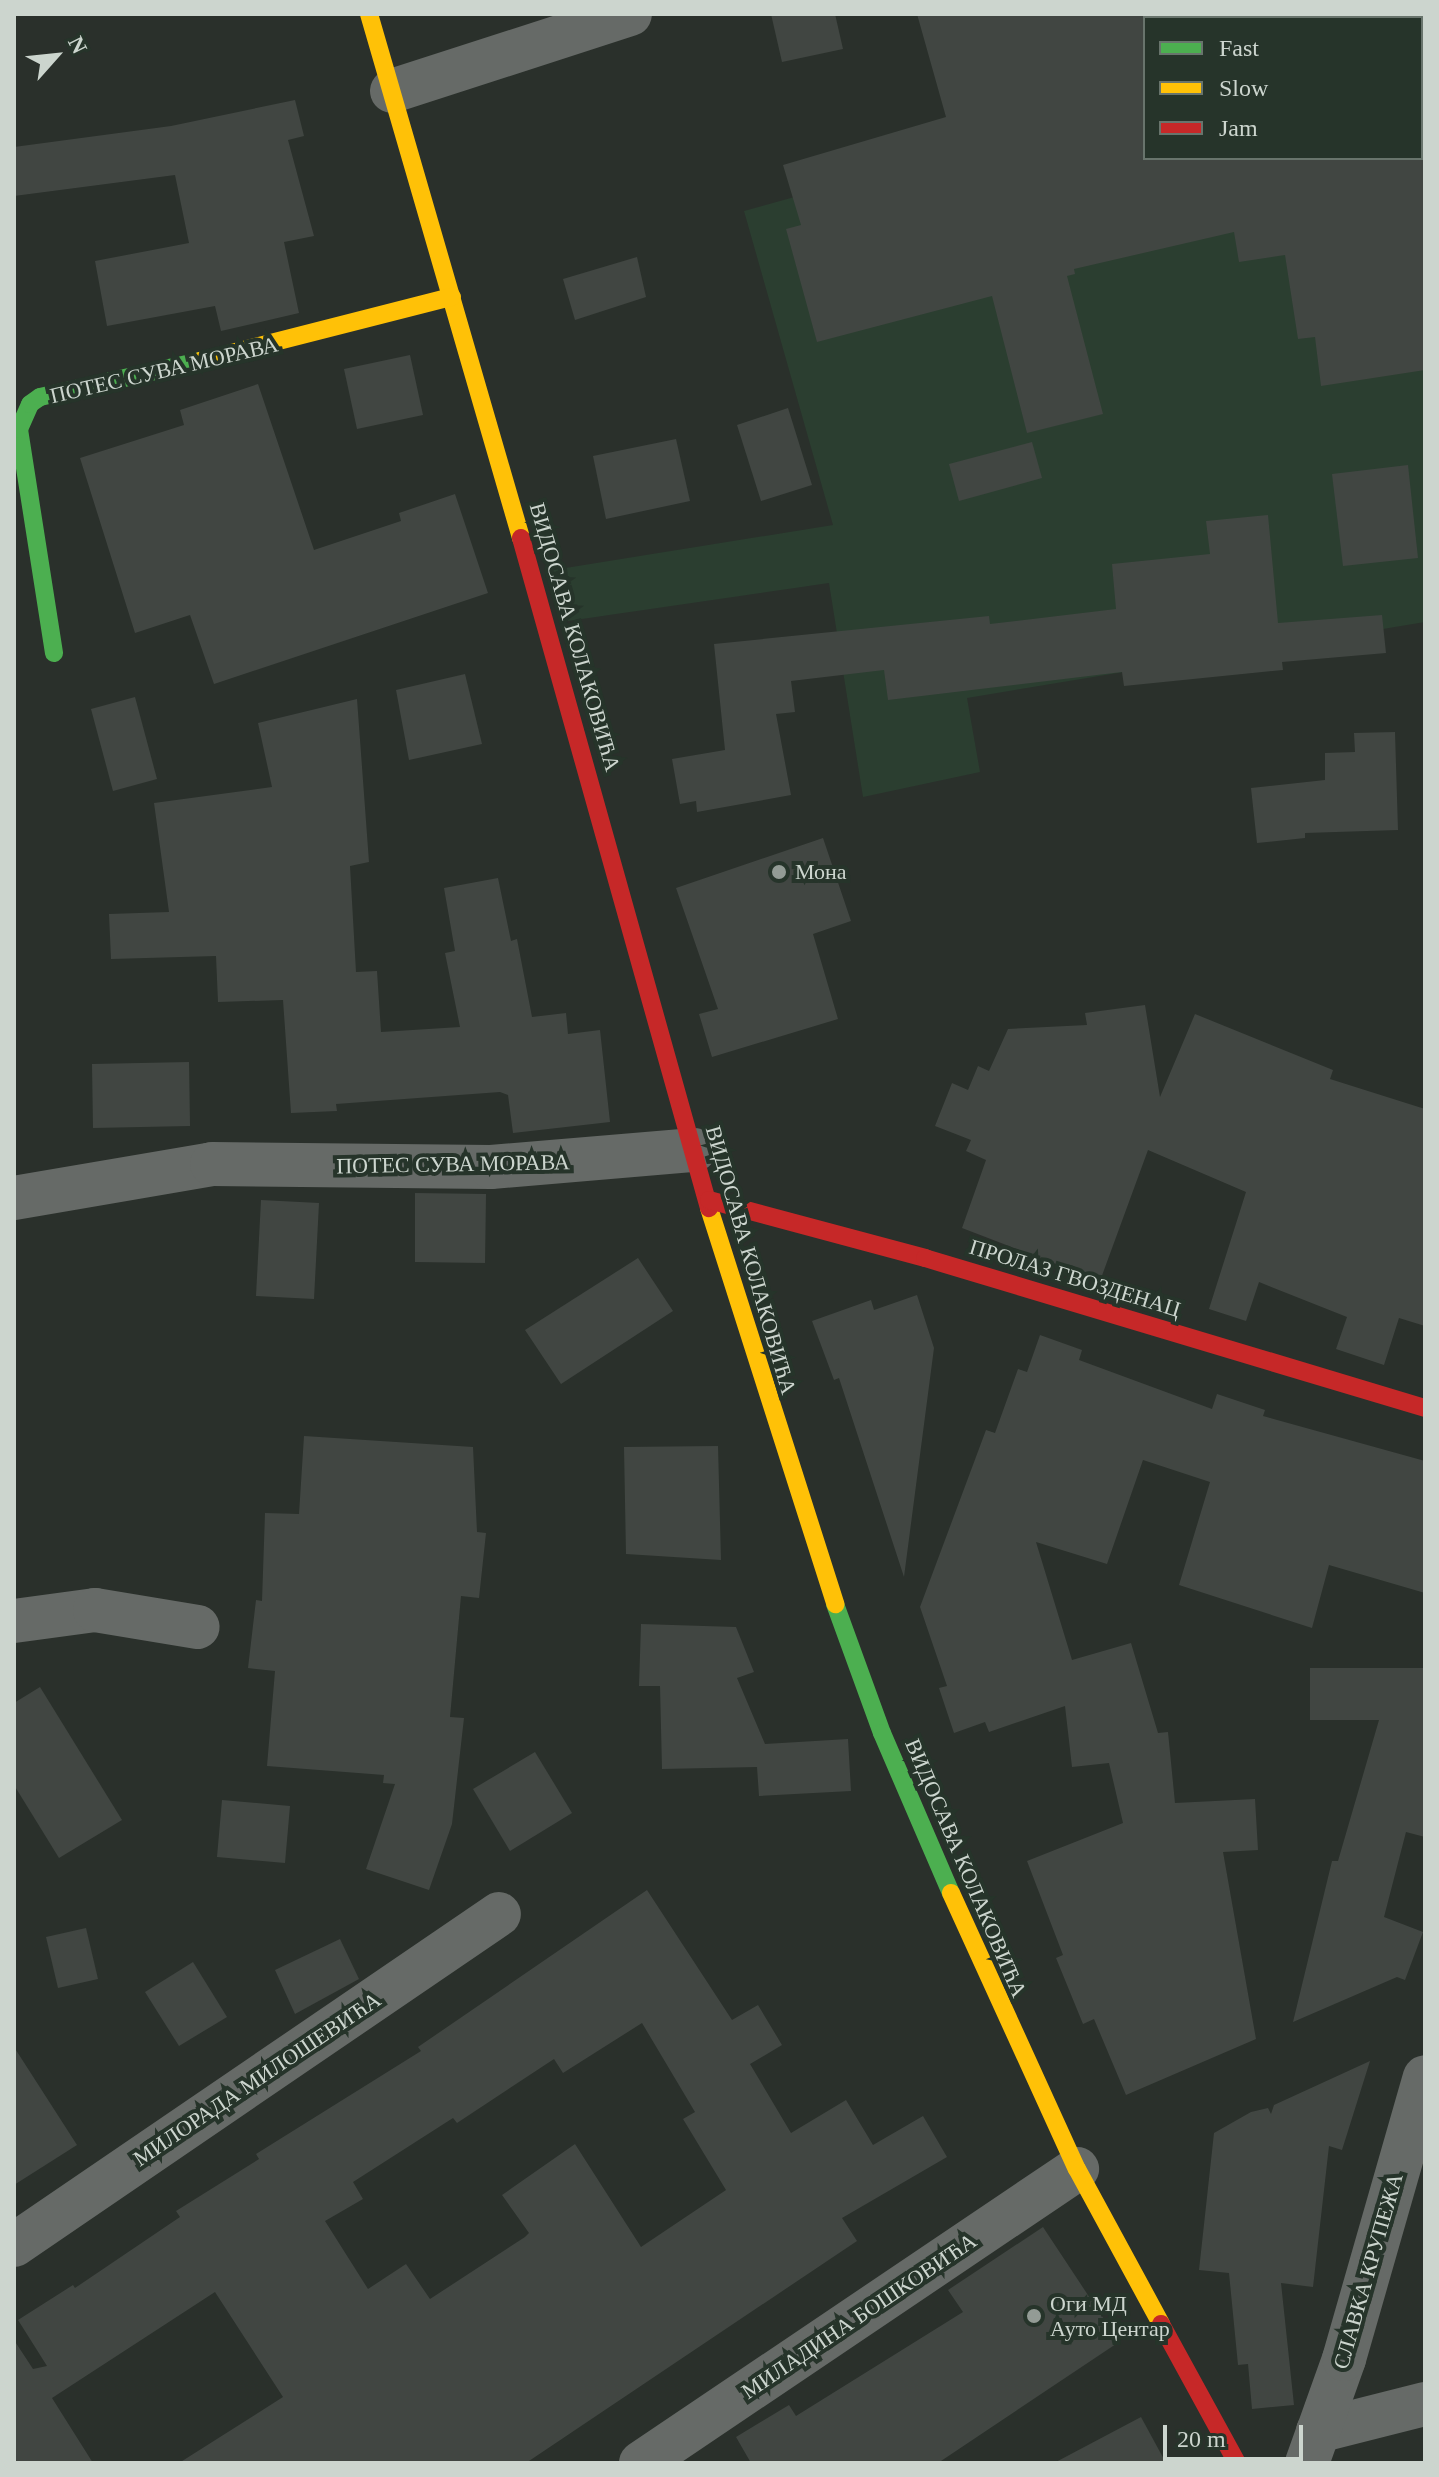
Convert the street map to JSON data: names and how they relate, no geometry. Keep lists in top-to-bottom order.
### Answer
{
  "streets": {
    "street": [
      "ПОТЕС СУВА МОРАВА",
      "ВИДОСАВА КОЛАКОВИЋА",
      "ПРОЛАЗ ГВОЗДЕНАЦ",
      "МИЛОРАДА МИЛОШЕВИЋА",
      "СЛАВКА КРУПЕЖА",
      "МИЛАДИНА БОШКОВИЋА"
    ]
  },
  "crossings": [
    ["ПОТЕС СУВА МОРАВА", "ВИДОСАВА КОЛАКОВИЋА"],
    ["ВИДОСАВА КОЛАКОВИЋА", "ПРОЛАЗ ГВОЗДЕНАЦ"],
    ["ВИДОСАВА КОЛАКОВИЋА", "МИЛАДИНА БОШКОВИЋА"]
  ],
  "places": ["Мона", "Оги МД Ауто Центар"],
  "legend": ["Fast", "Slow", "Jam"],
  "scale_bar": "20 m",
  "north": "top right"
}
